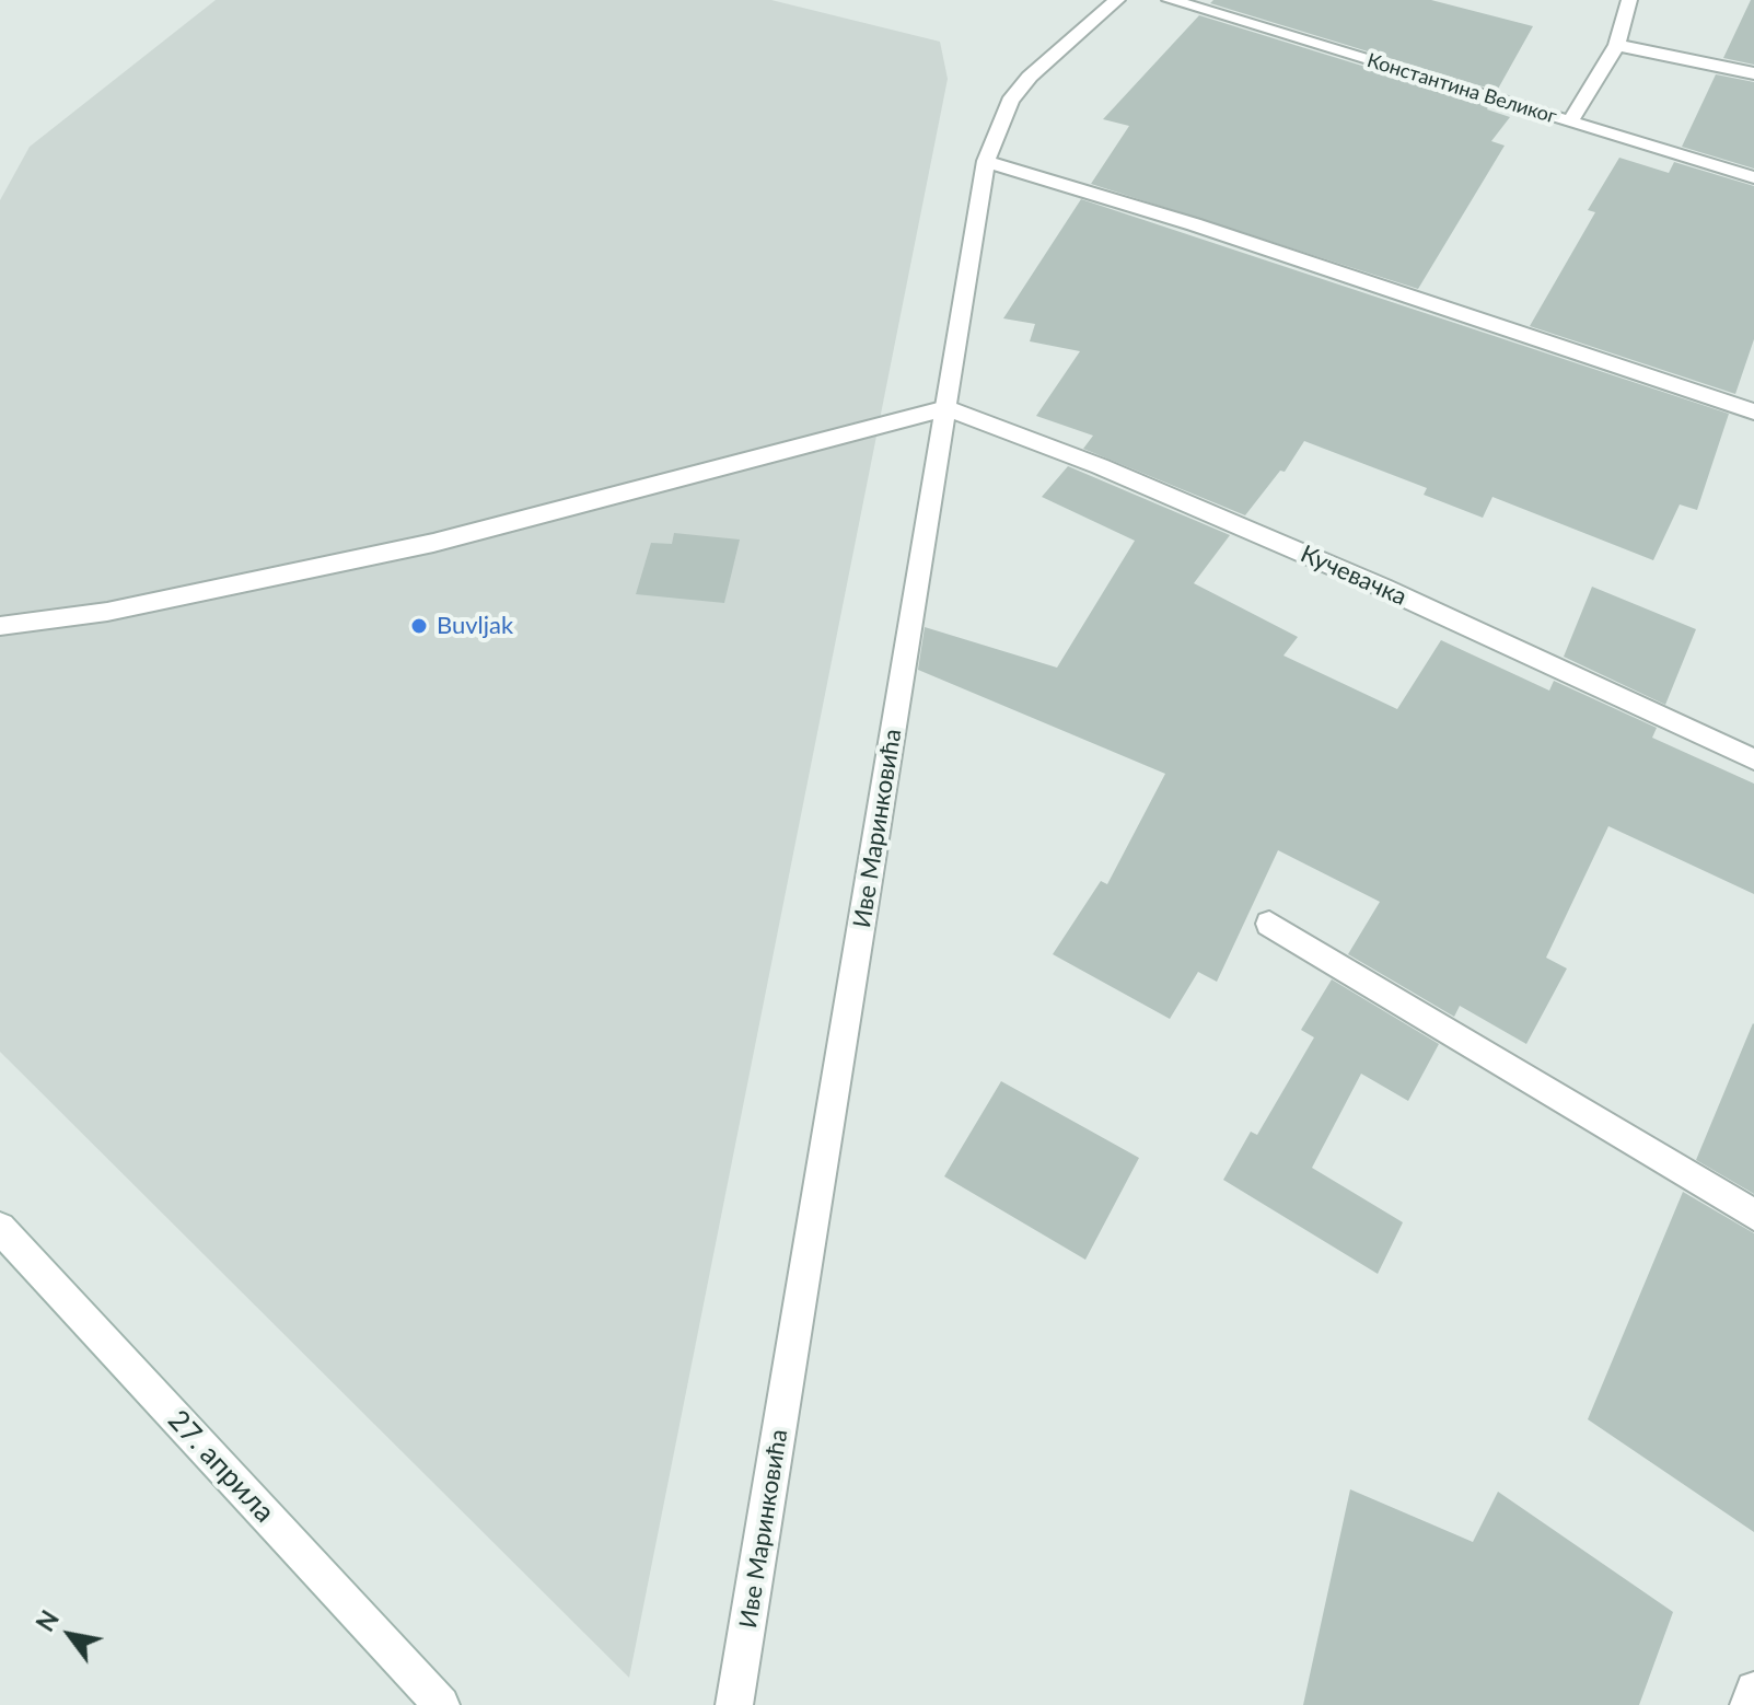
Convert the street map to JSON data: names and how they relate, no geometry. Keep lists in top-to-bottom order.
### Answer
{
  "streets": {
    "street": [
      "Константина Великог",
      "Кучевачка",
      "Иве Маринковића",
      "27. априла"
    ]
  },
  "crossings": [
    ["Кучевачка", "Иве Маринковића"]
  ],
  "places": ["Buvljak"],
  "north": "top left"
}
